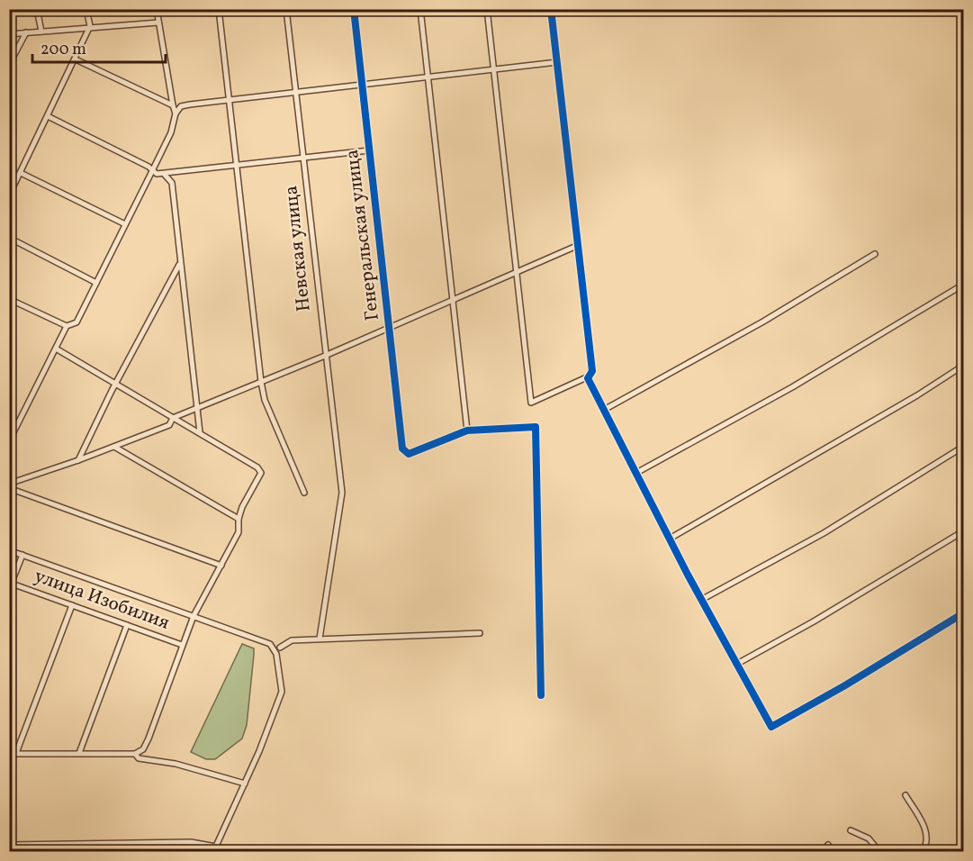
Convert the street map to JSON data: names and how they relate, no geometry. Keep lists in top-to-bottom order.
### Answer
{
  "streets": {
    "street": ["Генеральская улица", "Невская улица", "улица Изобилия"]
  },
  "scale_bar": "200 m"
}
